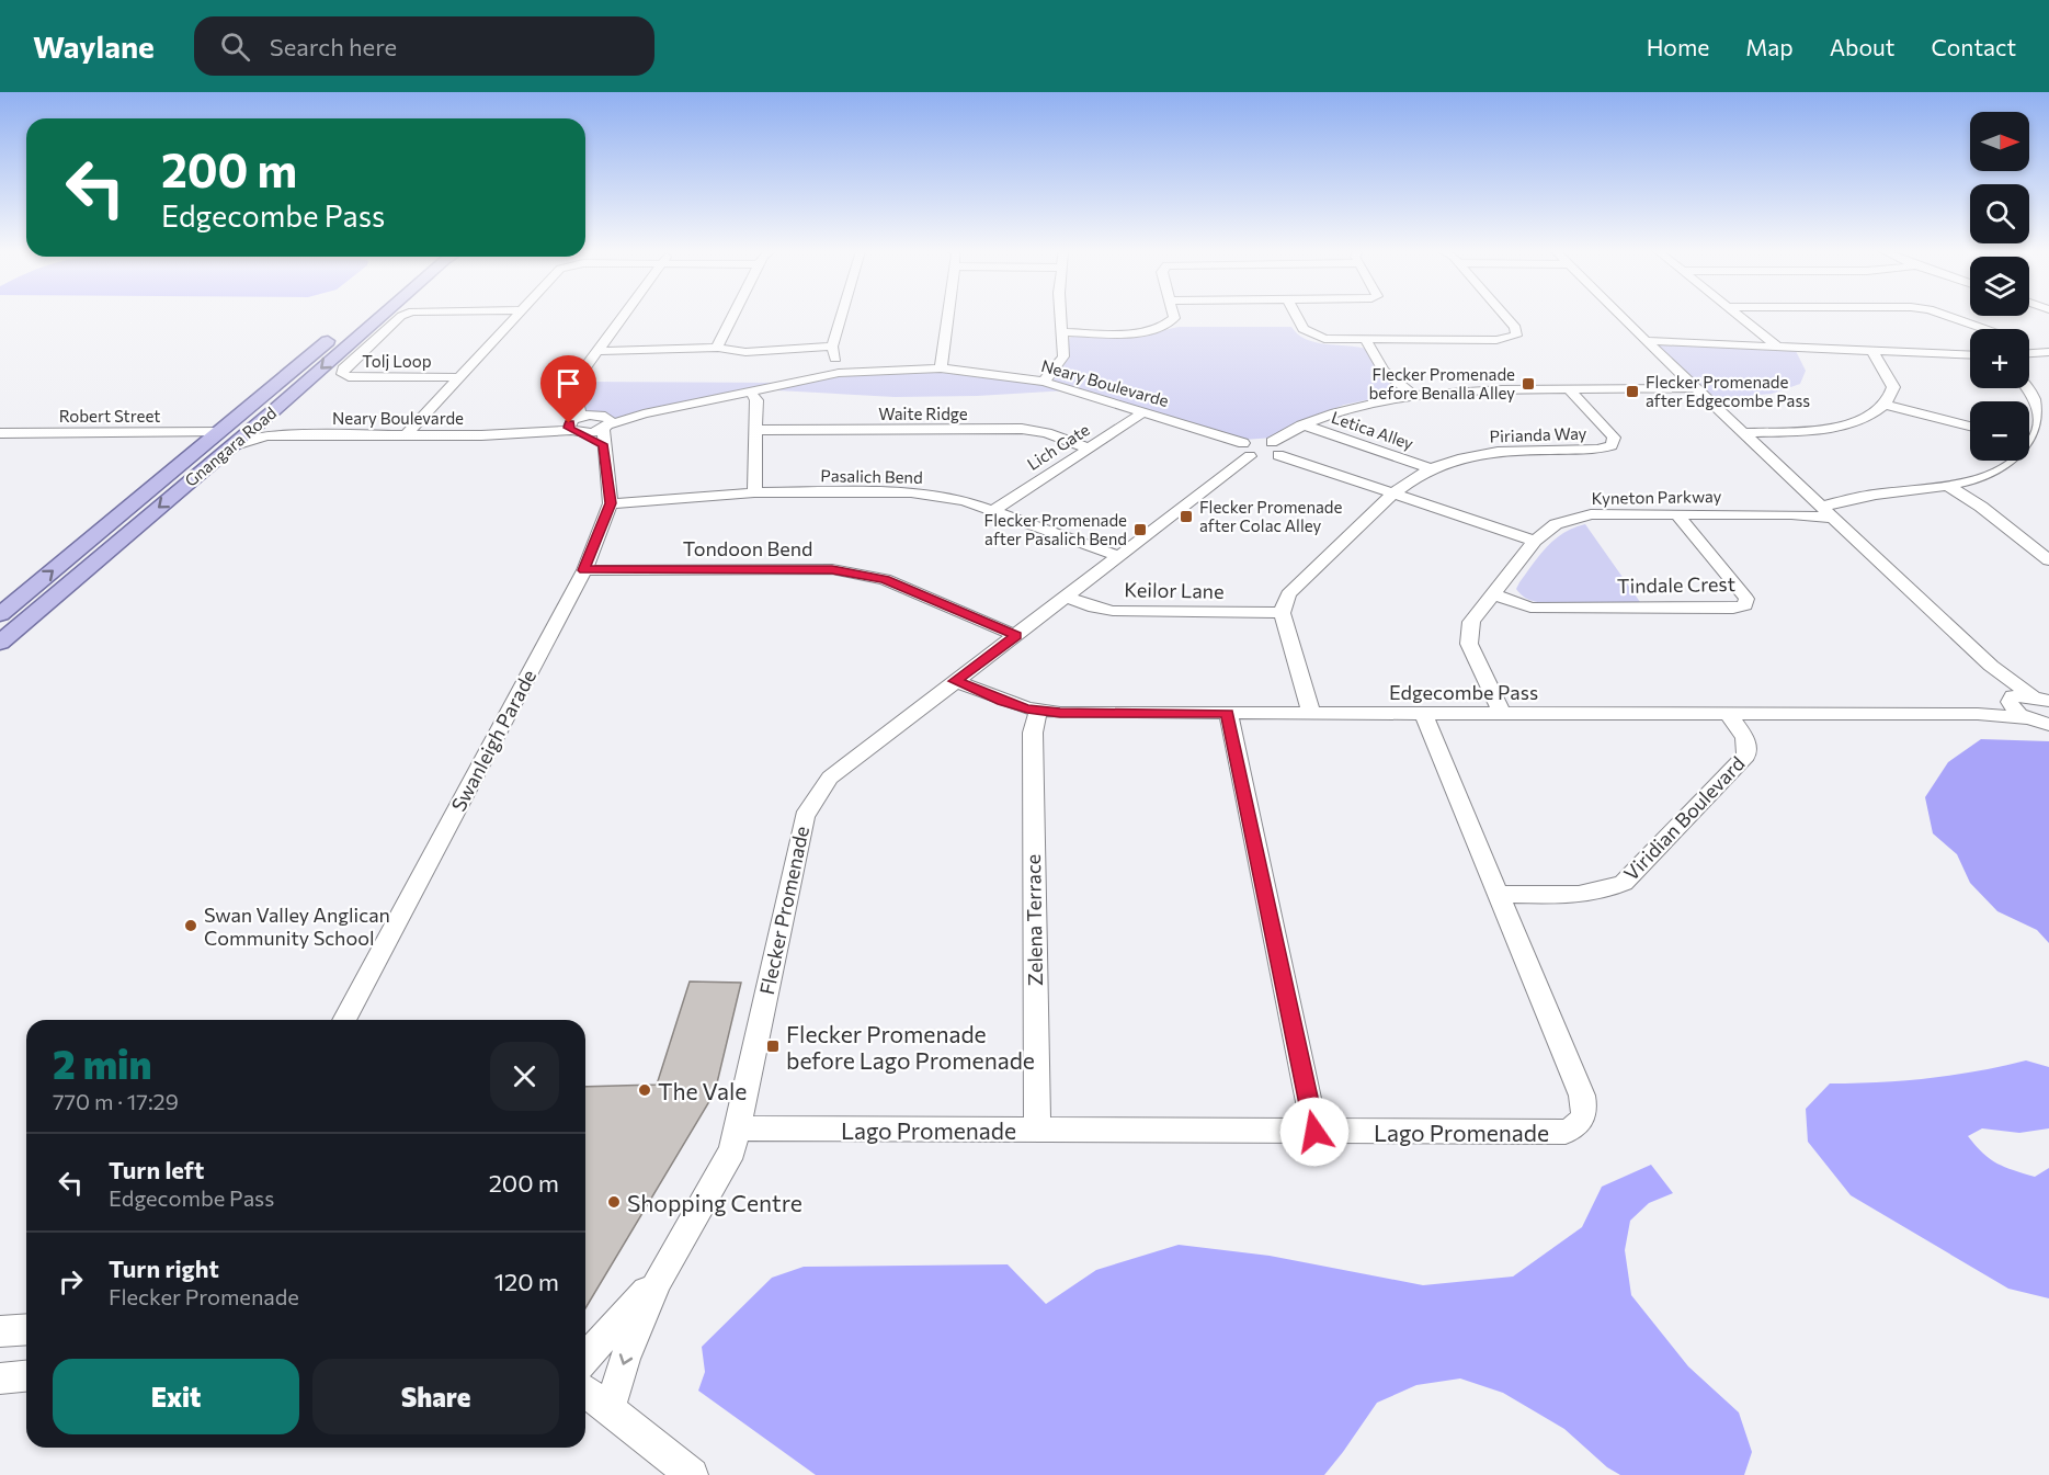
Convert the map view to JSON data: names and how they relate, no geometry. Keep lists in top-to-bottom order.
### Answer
{
  "streets": {
    "main road": ["Gnangara Road"],
    "street": [
      "Tolj Loop",
      "Neary Boulevarde",
      "Waite Ridge",
      "Robert Street",
      "Letica Alley",
      "Pirianda Way",
      "Lich Gate",
      "Pasalich Bend",
      "Kyneton Parkway",
      "Tondoon Bend",
      "Tindale Crest",
      "Keilor Lane",
      "Edgecombe Pass",
      "Swanleigh Parade",
      "Viridian Boulevard",
      "Flecker Promenade",
      "Zelena Terrace",
      "Lago Promenade"
    ]
  },
  "crossings": [
    ["Neary Boulevarde", "Robert Street"],
    ["Neary Boulevarde", "Gnangara Road"],
    ["Neary Boulevarde", "Lich Gate"],
    ["Neary Boulevarde", "Swanleigh Parade"],
    ["Neary Boulevarde", "Flecker Promenade"],
    ["Waite Ridge", "Lich Gate"],
    ["Robert Street", "Gnangara Road"],
    ["Letica Alley", "Pirianda Way"],
    ["Pirianda Way", "Keilor Lane"],
    ["Lich Gate", "Pasalich Bend"],
    ["Pasalich Bend", "Swanleigh Parade"],
    ["Pasalich Bend", "Flecker Promenade"],
    ["Kyneton Parkway", "Tindale Crest"],
    ["Kyneton Parkway", "Edgecombe Pass"],
    ["Tondoon Bend", "Swanleigh Parade"],
    ["Tondoon Bend", "Flecker Promenade"],
    ["Keilor Lane", "Flecker Promenade"],
    ["Edgecombe Pass", "Viridian Boulevard"],
    ["Edgecombe Pass", "Flecker Promenade"],
    ["Edgecombe Pass", "Zelena Terrace"],
    ["Edgecombe Pass", "Lago Promenade"],
    ["Viridian Boulevard", "Lago Promenade"],
    ["Flecker Promenade", "Lago Promenade"],
    ["Zelena Terrace", "Lago Promenade"]
  ],
  "places": {
    "transit": [
      "Flecker Promenade before Benalla Alley",
      "Flecker Promenade after Edgecombe Pass",
      "Flecker Promenade after Colac Alley",
      "Flecker Promenade after Pasalich Bend",
      "Flecker Promenade before Lago Promenade"
    ],
    "other": ["Swan Valley Anglican Community School", "The Vale", "Shopping Centre"]
  },
  "north": "right",
  "page": {
    "header": "Waylane",
    "search": "Search here",
    "nav": [
      "Home",
      "Map",
      "About",
      "Contact"
    ],
    "map_buttons": ["+", "−"],
    "turn": ["200 m", "Edgecombe Pass"],
    "heading": ["2 min", "770 m · 17:29"],
    "list": [
      {
        "name": "Turn left",
        "note": "Edgecombe Pass",
        "value": "200 m"
      },
      {
        "name": "Turn right",
        "note": "Flecker Promenade",
        "value": "120 m"
      }
    ],
    "buttons": ["Exit", "Share"]
  }
}
